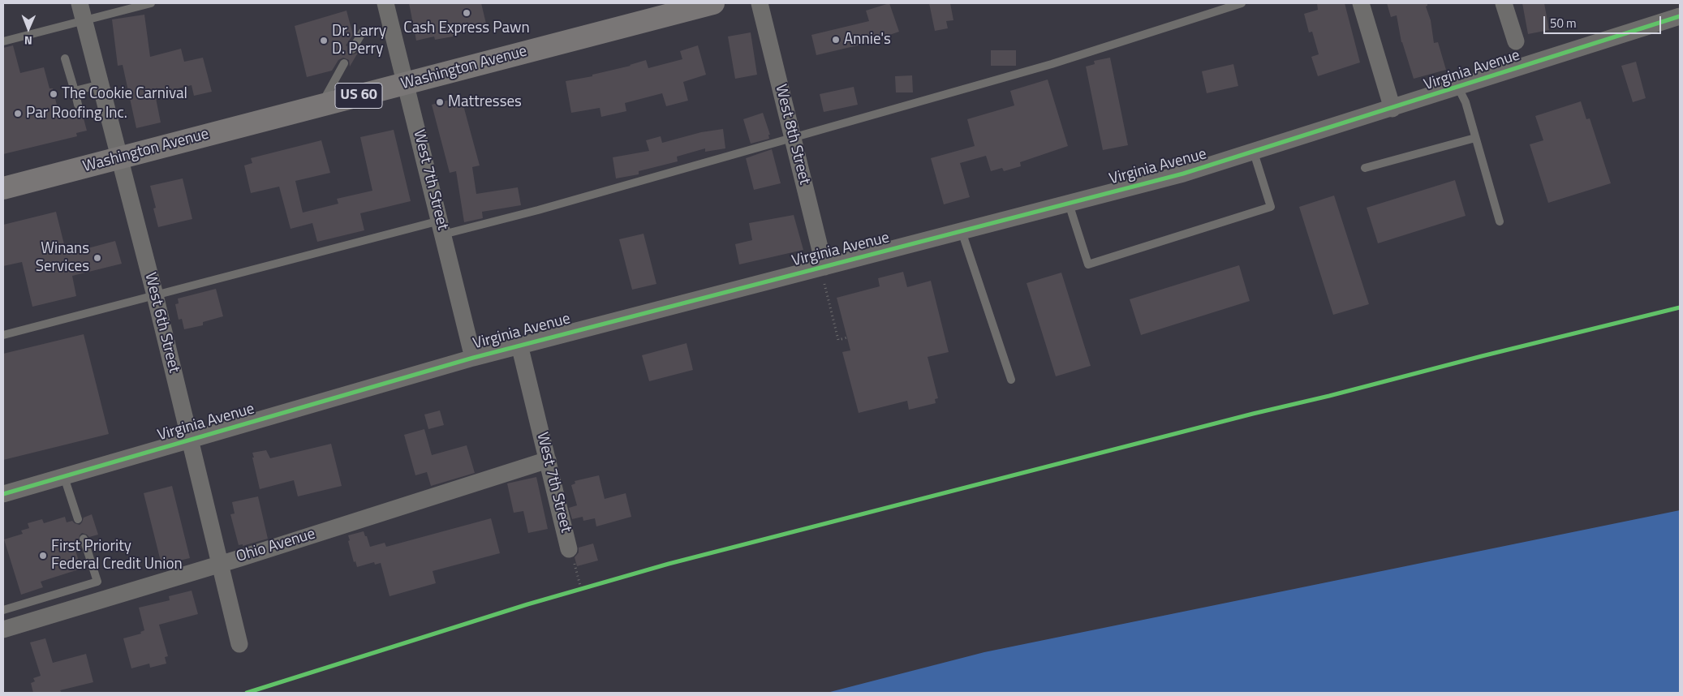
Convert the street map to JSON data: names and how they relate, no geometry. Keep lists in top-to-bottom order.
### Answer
{
  "streets": {
    "main road": ["Washington Avenue", "US 60"],
    "street": [
      "Virginia Avenue",
      "West 8th Street",
      "West 7th Street",
      "West 6th Street",
      "Ohio Avenue"
    ]
  },
  "crossings": [
    ["Washington Avenue", "West 7th Street"],
    ["Washington Avenue", "West 6th Street"],
    ["Virginia Avenue", "West 8th Street"],
    ["Virginia Avenue", "West 7th Street"],
    ["Virginia Avenue", "West 6th Street"],
    ["West 7th Street", "Ohio Avenue"],
    ["West 6th Street", "Ohio Avenue"]
  ],
  "places": [
    "Cash Express Pawn",
    "Annie's",
    "Dr. Larry D. Perry",
    "The Cookie Carnival",
    "Mattresses",
    "Par Roofing Inc.",
    "Winans Services",
    "First Priority Federal Credit Union"
  ],
  "scale_bar": "50 m",
  "north": "bottom"
}
